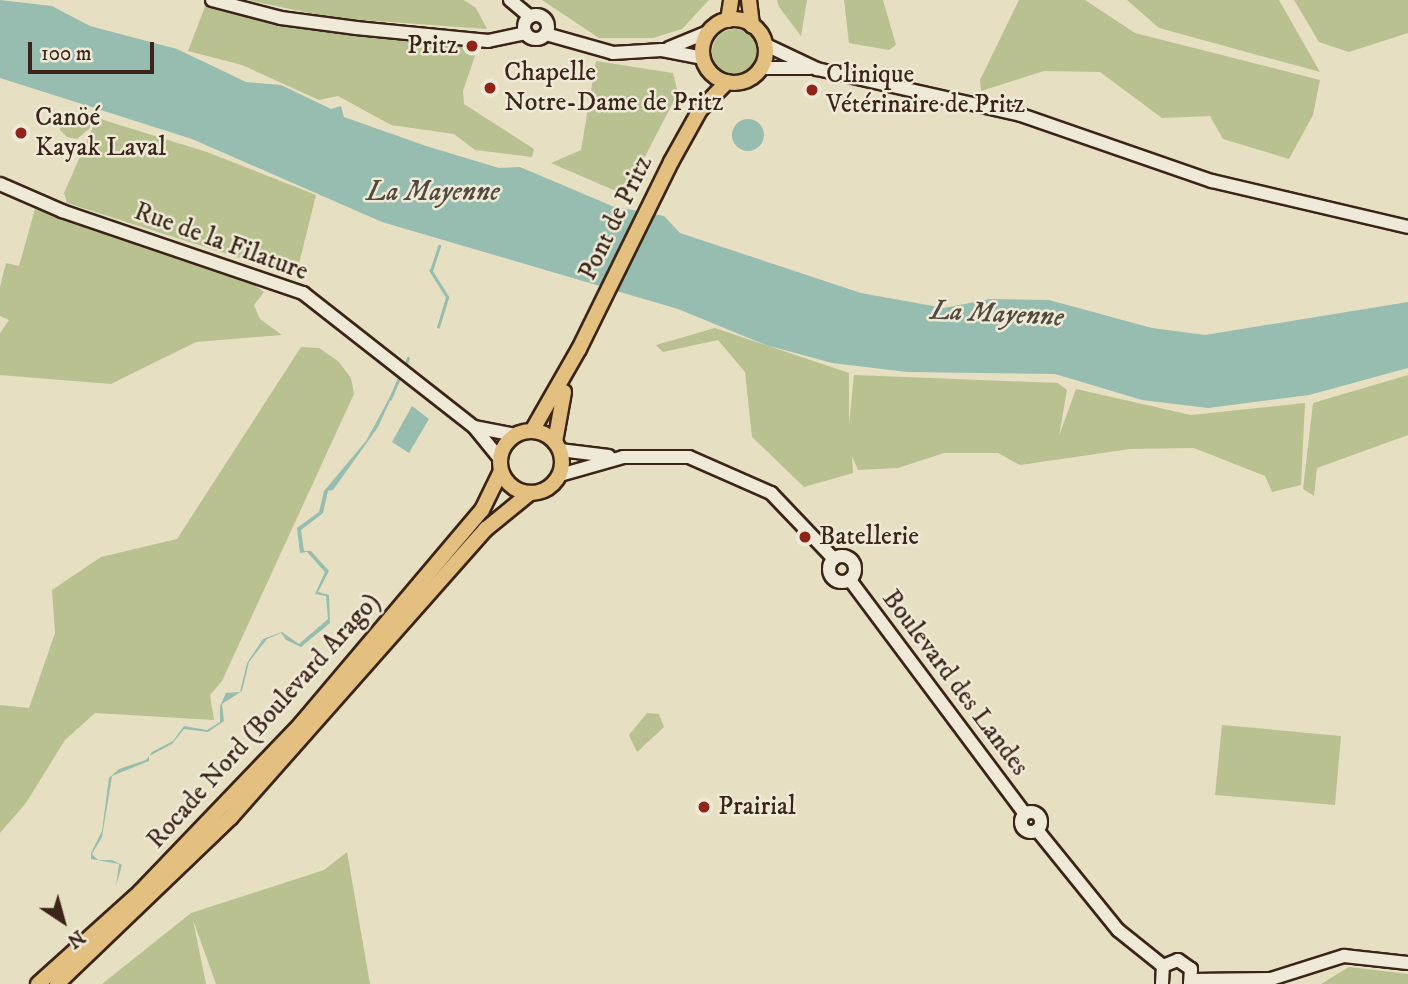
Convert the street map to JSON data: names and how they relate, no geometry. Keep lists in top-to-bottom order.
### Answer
{
  "streets": {
    "main road": ["Pont de Pritz", "Rocade Nord (Boulevard Arago)"],
    "street": ["Rue de la Filature", "Boulevard des Landes"]
  },
  "crossings": [
    ["Pont de Pritz", "Rue de la Filature"],
    ["Pont de Pritz", "Rocade Nord (Boulevard Arago)"],
    ["Rue de la Filature", "Rocade Nord (Boulevard Arago)"]
  ],
  "water": ["La Mayenne"],
  "places": [
    "Pritz",
    "Chapelle Notre-Dame de Pritz",
    "Clinique Vétérinaire de Pritz",
    "Canöé Kayak Laval",
    "Batellerie",
    "Prairial"
  ],
  "scale_bar": "100 m",
  "north": "bottom right"
}
